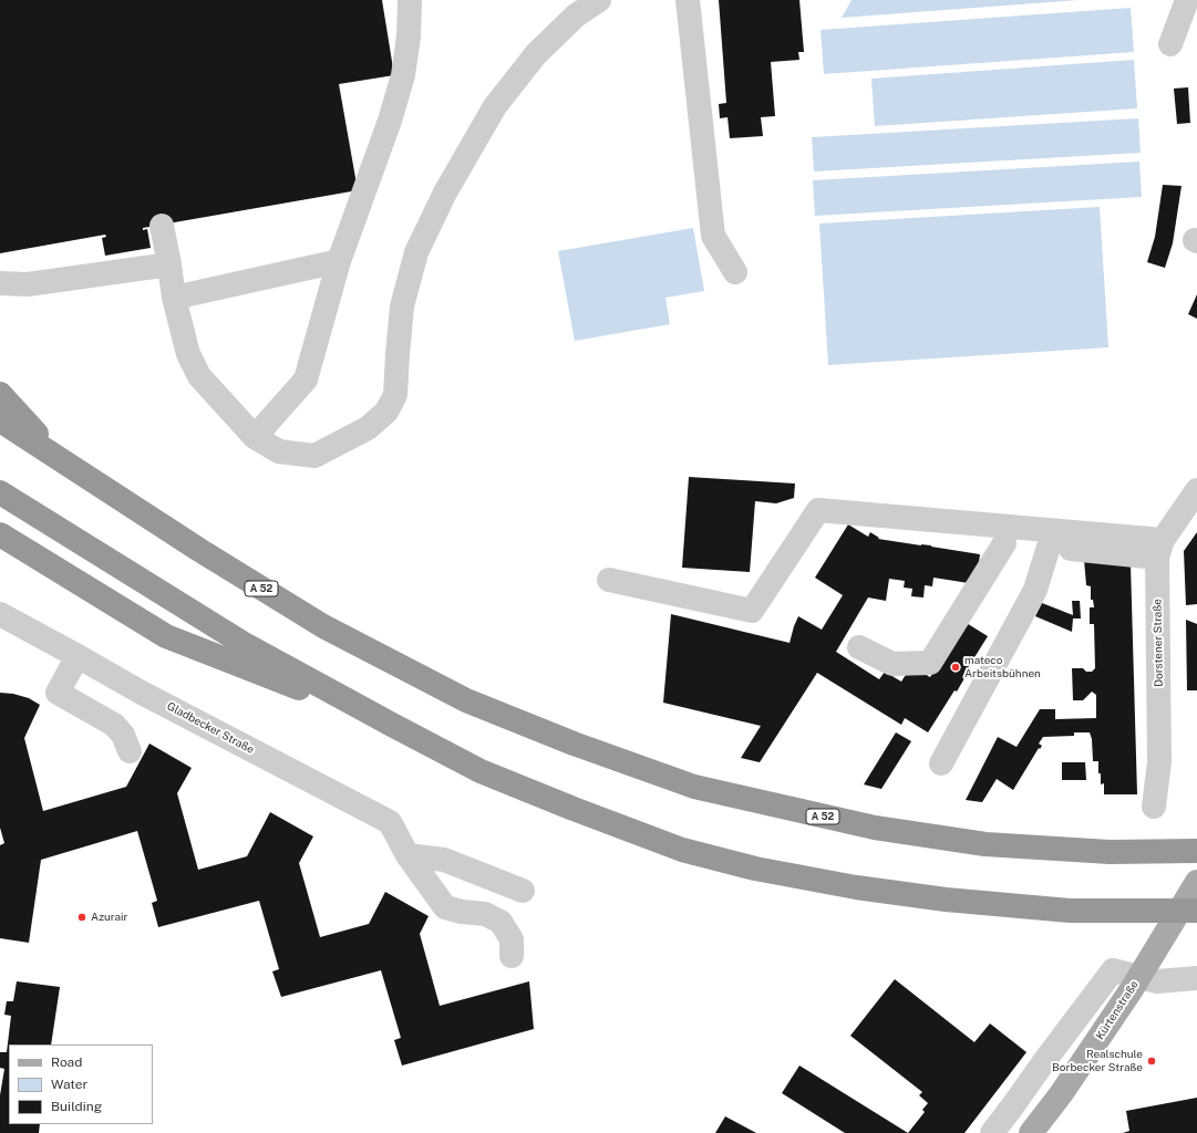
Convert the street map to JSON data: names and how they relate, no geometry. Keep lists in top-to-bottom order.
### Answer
{
  "streets": {
    "highway": ["A 52"],
    "main road": ["Kürtenstraße"],
    "street": ["Dorstener Straße", "Gladbecker Straße"]
  },
  "places": ["mateco Arbeitsbühnen", "Azurair", "Realschule Borbecker Straße"],
  "legend": ["Road", "Water", "Building"]
}
